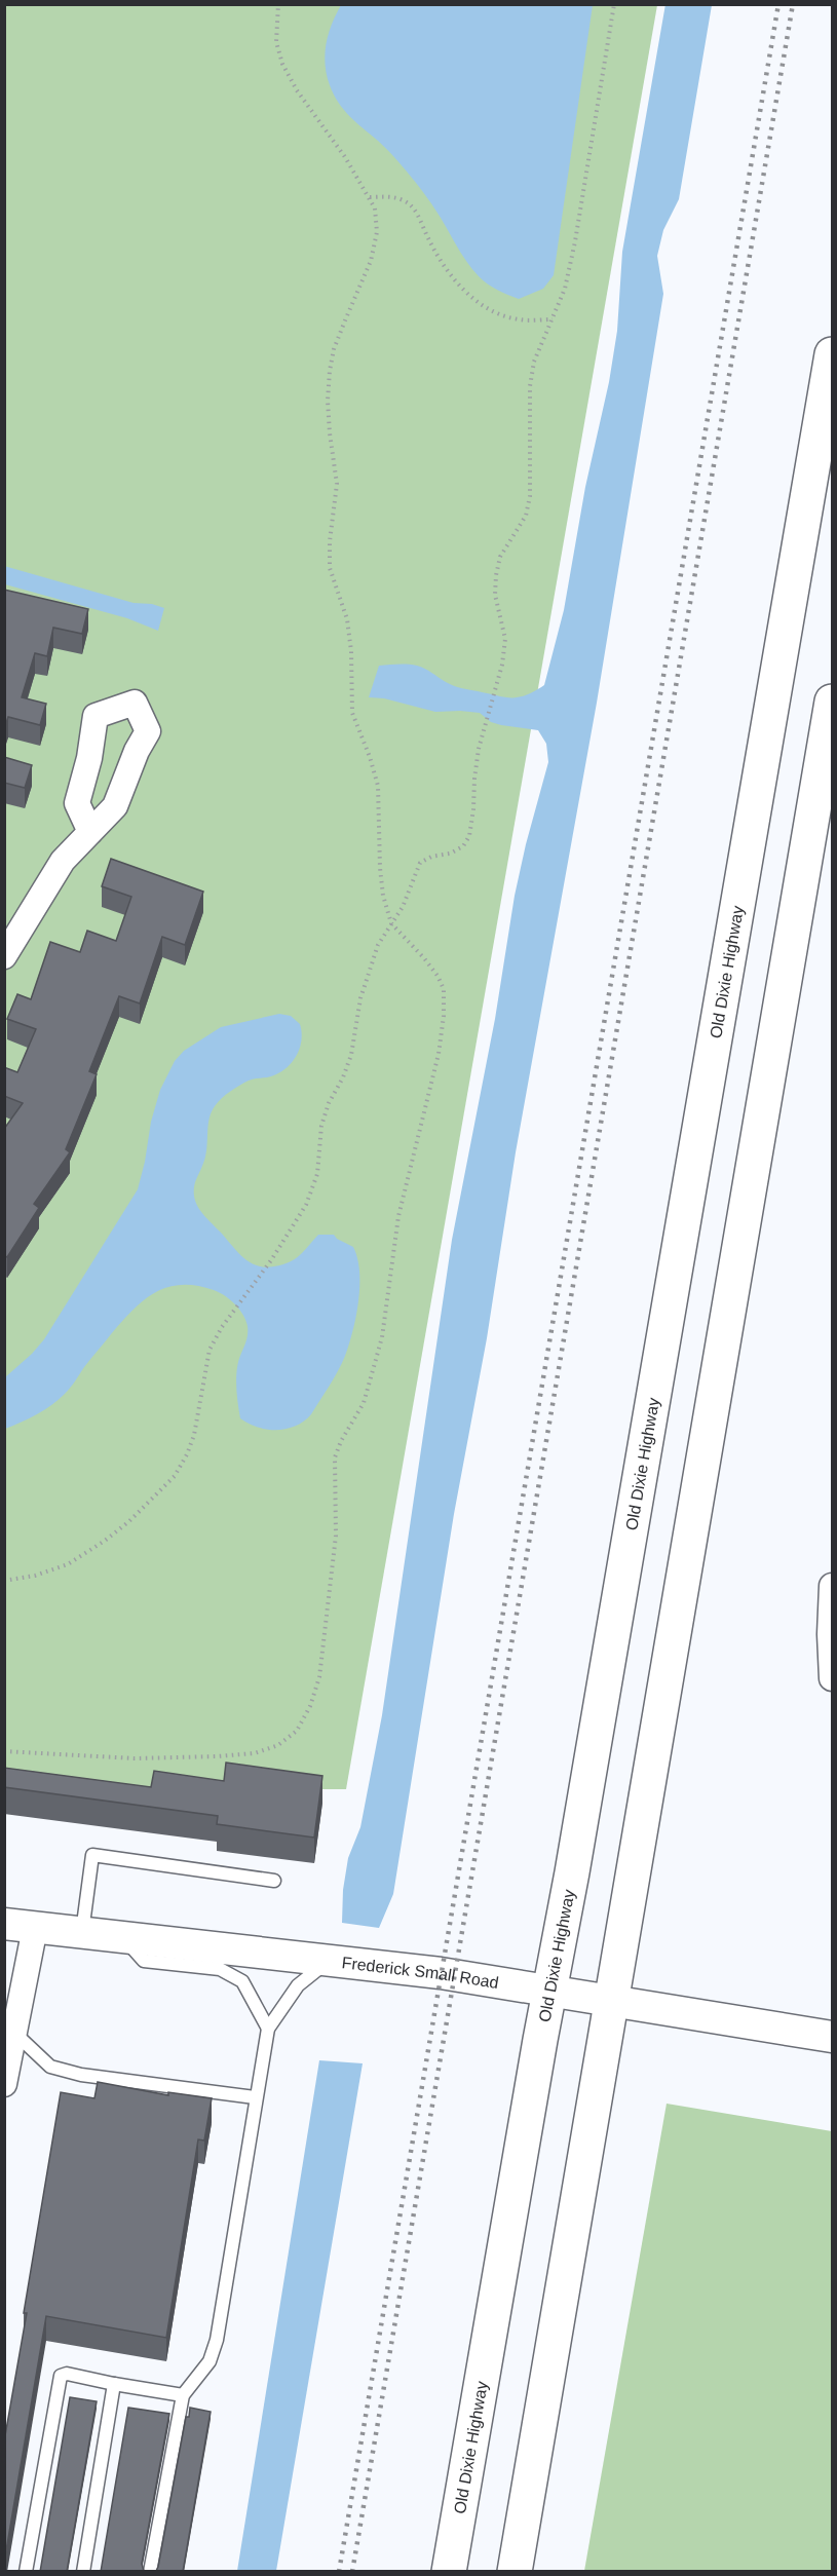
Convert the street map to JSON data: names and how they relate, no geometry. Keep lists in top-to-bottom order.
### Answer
{
  "streets": {
    "main road": ["Old Dixie Highway"],
    "street": ["Frederick Small Road"]
  },
  "crossings": [
    ["Old Dixie Highway", "Frederick Small Road"]
  ]
}
